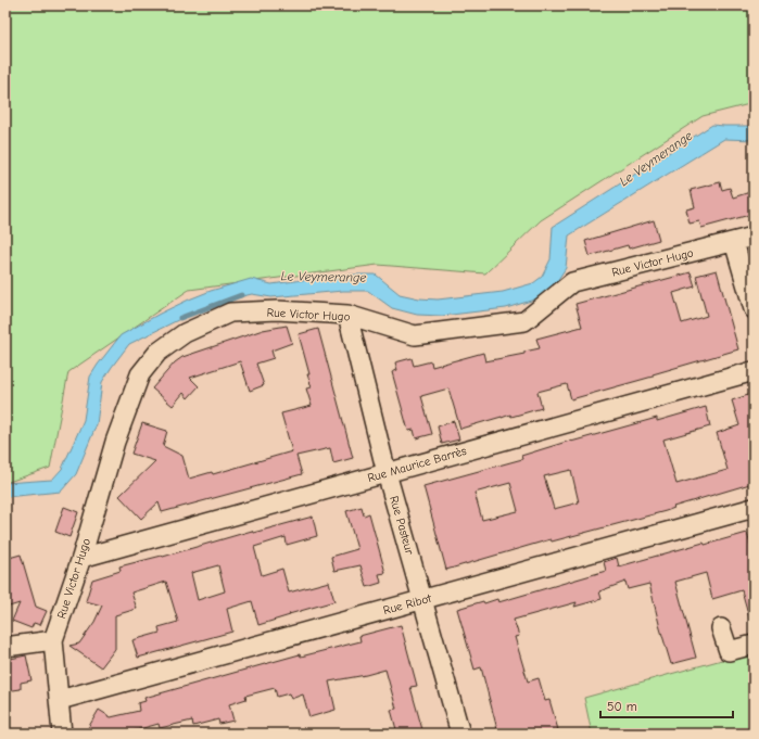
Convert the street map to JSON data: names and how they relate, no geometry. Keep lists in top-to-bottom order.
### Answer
{
  "streets": {
    "street": [
      "Rue Victor Hugo",
      "Rue Maurice Barrès",
      "Rue Pasteur",
      "Rue Ribot"
    ]
  },
  "crossings": [
    ["Rue Victor Hugo", "Rue Maurice Barrès"],
    ["Rue Victor Hugo", "Rue Pasteur"],
    ["Rue Maurice Barrès", "Rue Pasteur"],
    ["Rue Pasteur", "Rue Ribot"]
  ],
  "water": ["Le Veymerange"],
  "scale_bar": "50 m"
}
